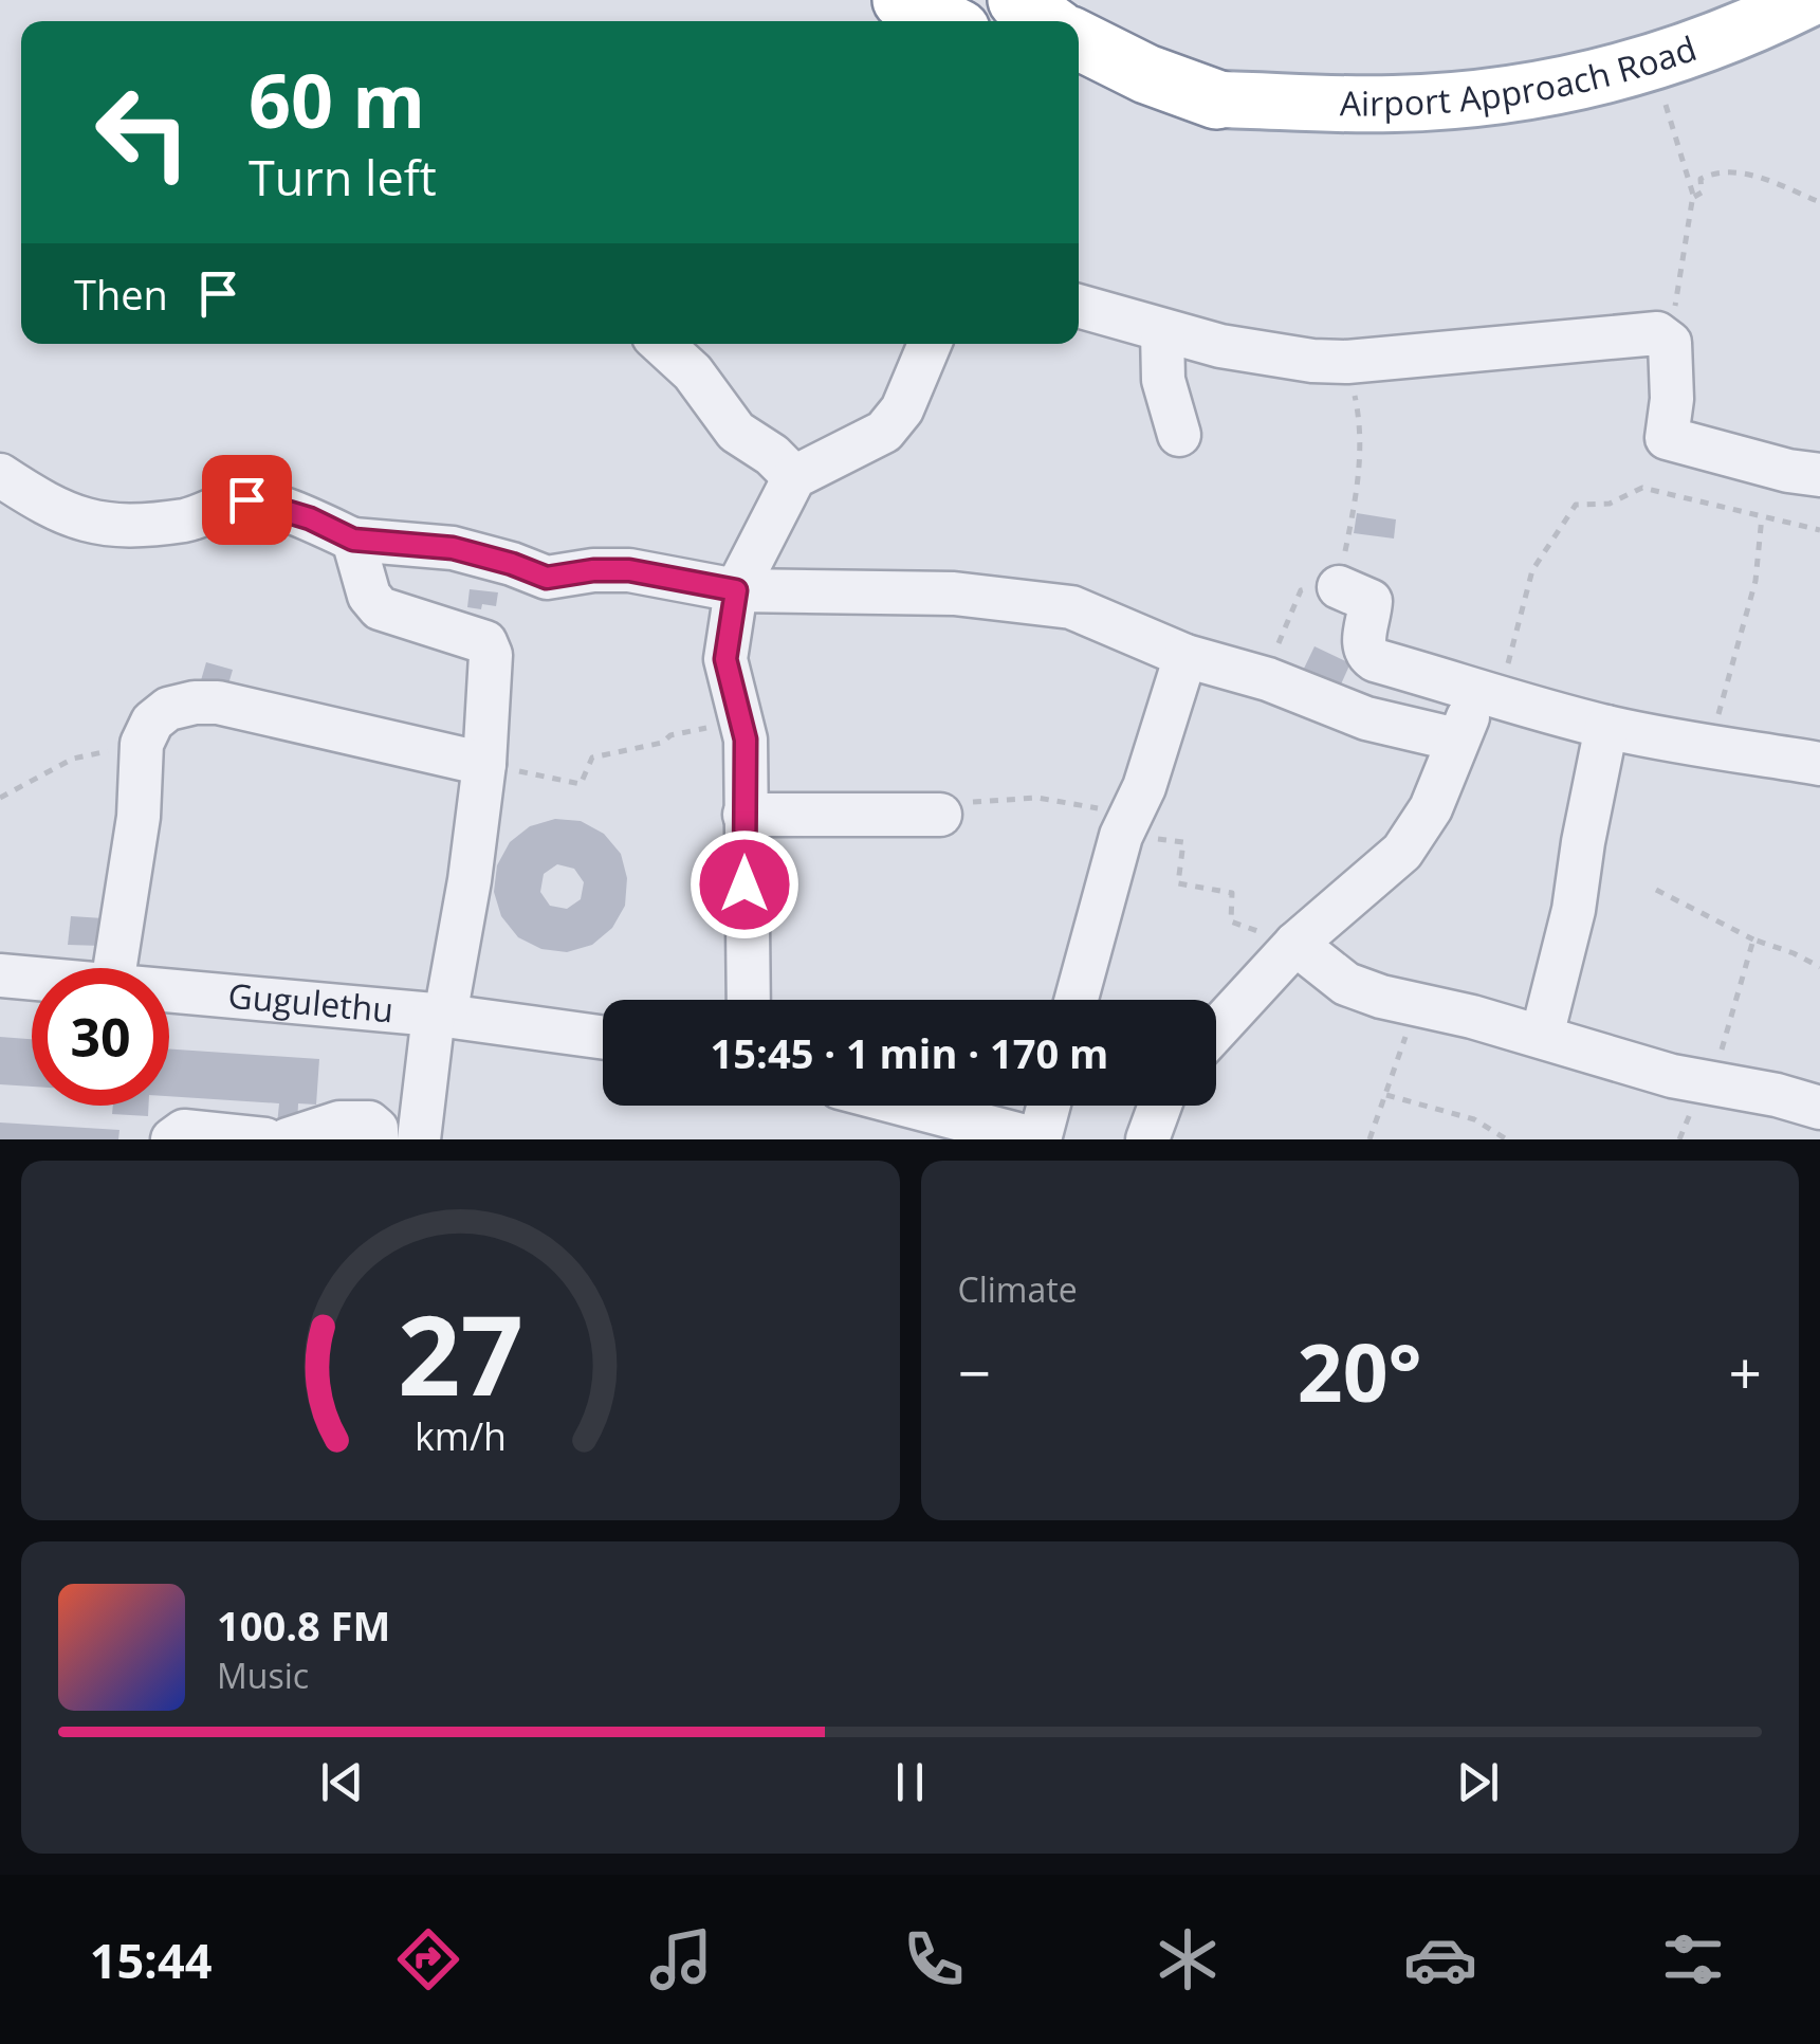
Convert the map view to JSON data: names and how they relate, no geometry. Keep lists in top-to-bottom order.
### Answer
{
  "streets": {
    "main road": ["Airport Approach Road"],
    "street": ["Gugulethu"]
  },
  "page": {
    "turn": ["60 m", "Turn left"],
    "then": "Then",
    "limit": "30",
    "trip": "15:45 · 1 min · 170 m",
    "tile": "Climate",
    "heat": ["−", "20°", "+"],
    "song": ["100.8 FM", "Music"],
    "tabs": "15:44",
    "gauge": ["27", "km/h"]
  }
}
